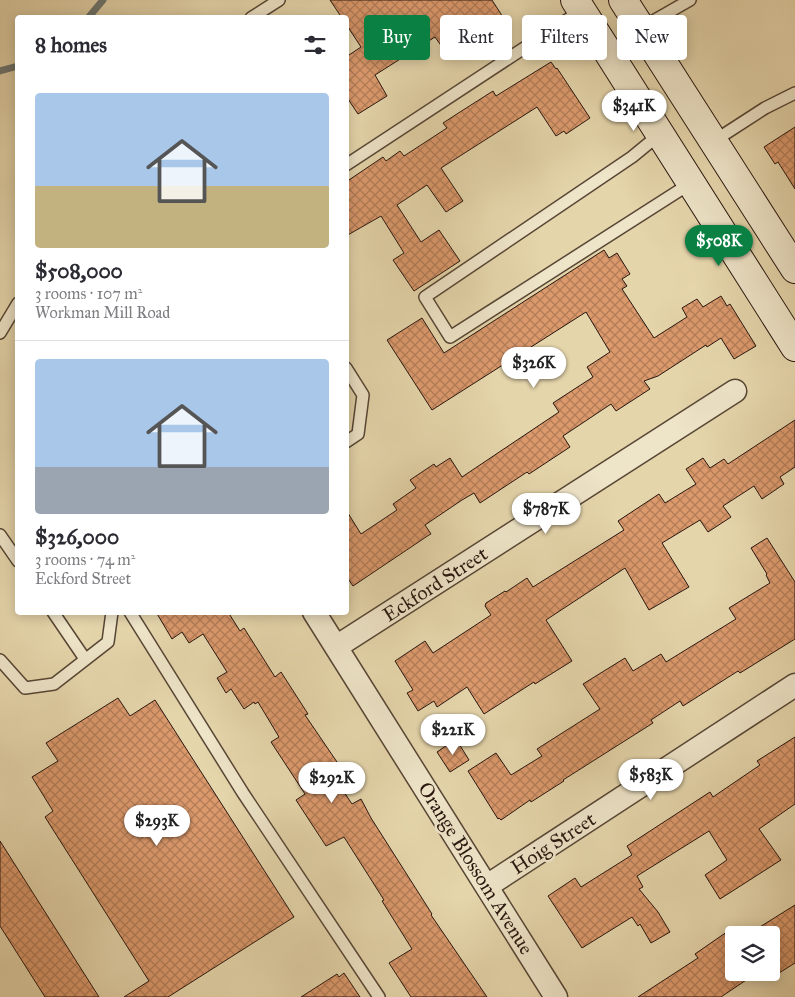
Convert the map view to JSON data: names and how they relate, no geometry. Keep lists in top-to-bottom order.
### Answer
{
  "streets": {
    "street": ["Eckford Street", "Hoig Street", "Orange Blossom Avenue"]
  },
  "crossings": [
    ["Eckford Street", "Orange Blossom Avenue"],
    ["Hoig Street", "Orange Blossom Avenue"]
  ],
  "page": {
    "chip": [
      "Buy",
      "Rent",
      "Filters",
      "New"
    ],
    "heading": "8 homes",
    "list": [
      {
        "name": "$508,000",
        "note": "3 rooms · 107 m² · Workman Mill Road"
      },
      {
        "name": "$326,000",
        "note": "3 rooms · 74 m² · Eckford Street"
      }
    ],
    "price": [
      "$341K",
      "$508K",
      "$326K",
      "$787K",
      "$221K",
      "$583K",
      "$292K",
      "$293K"
    ]
  }
}
